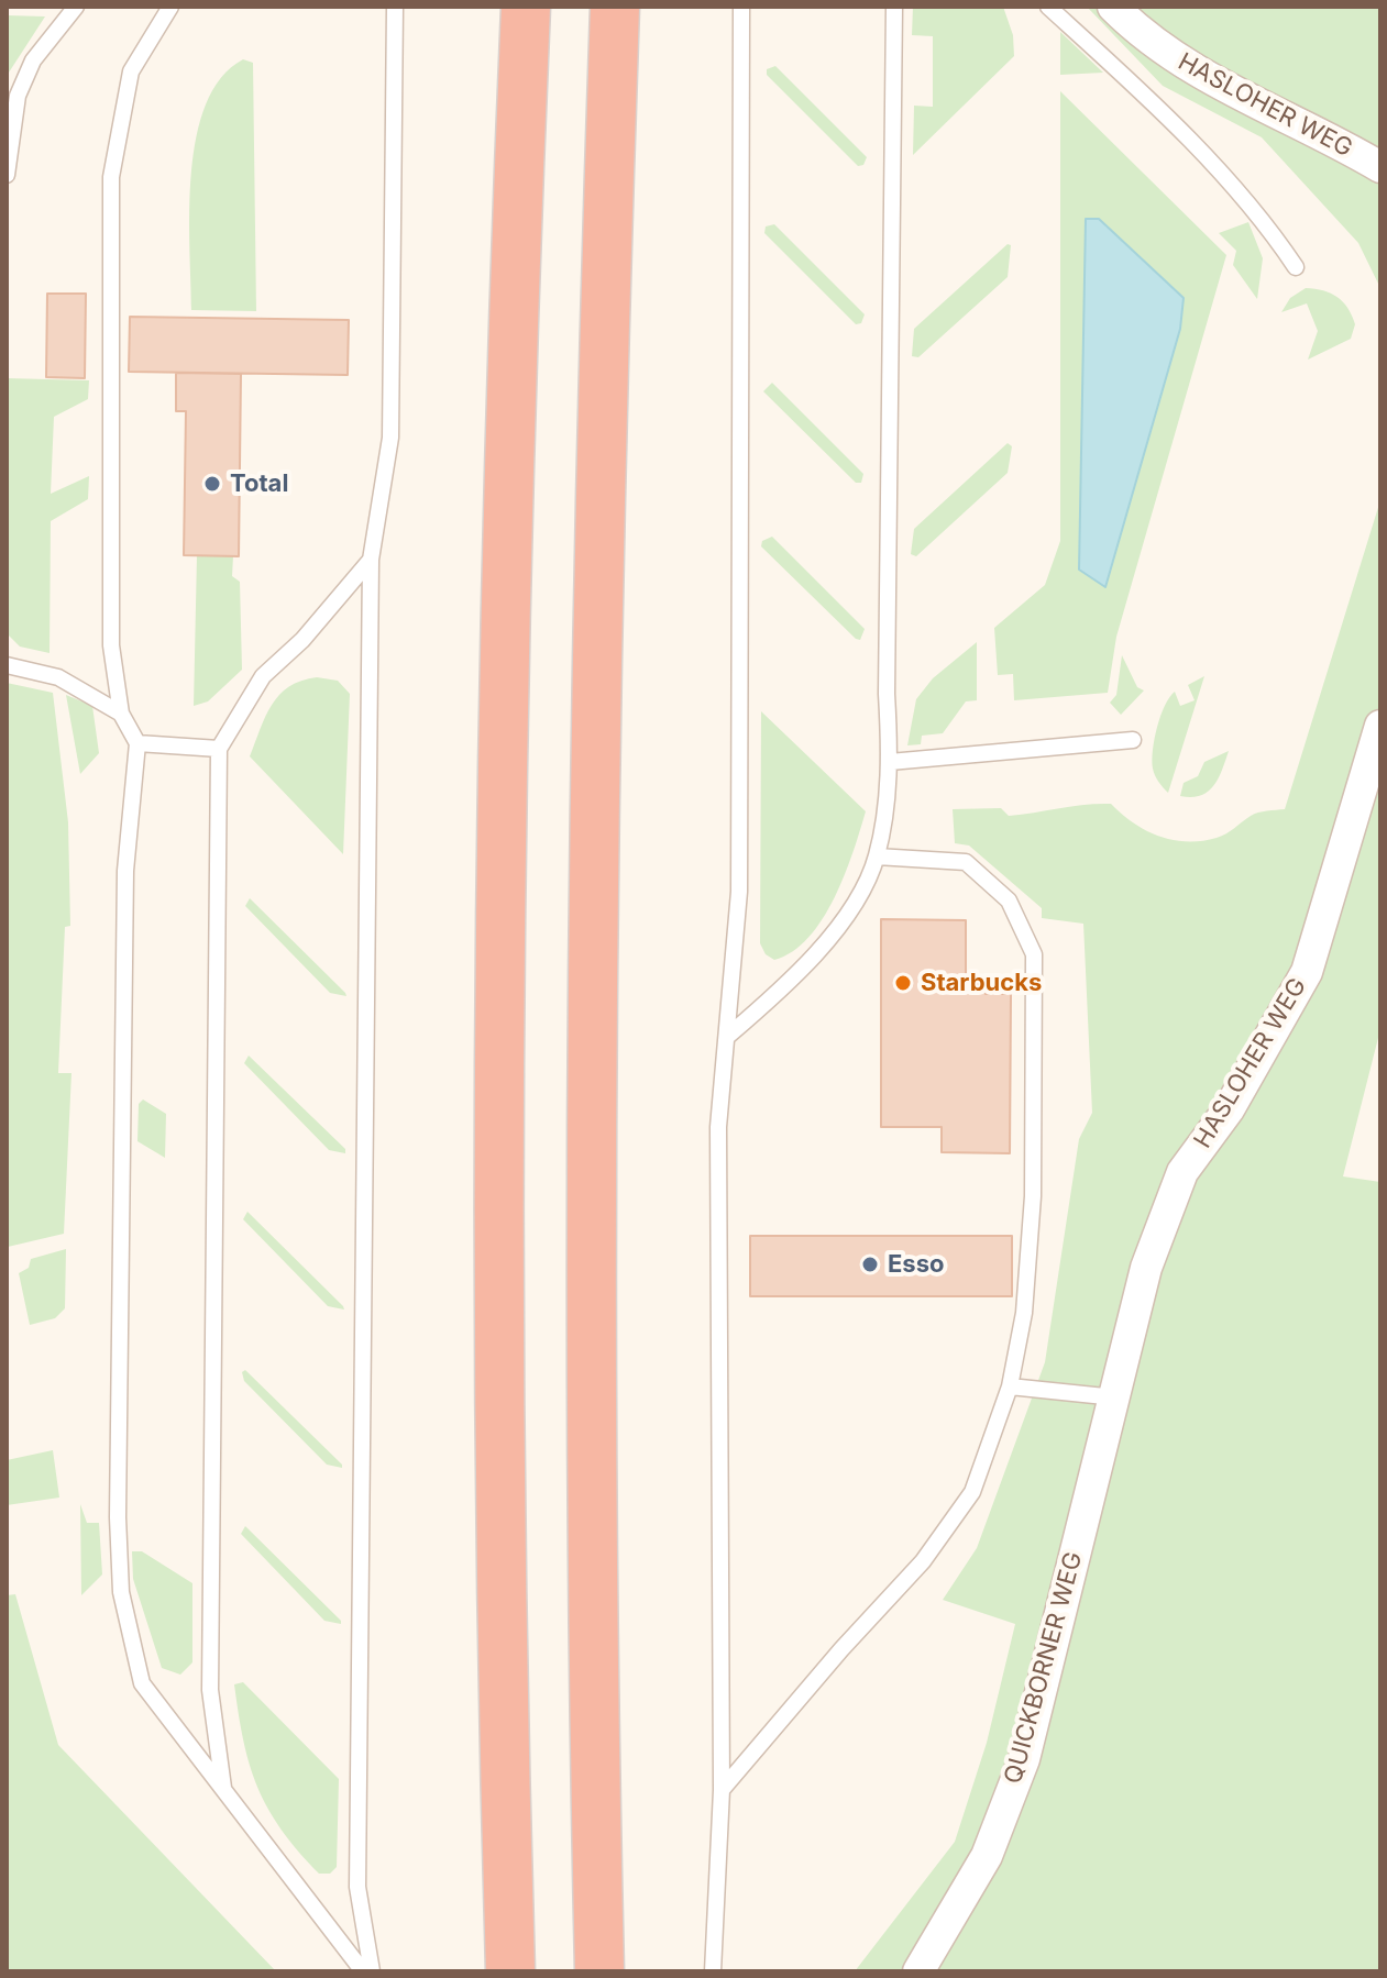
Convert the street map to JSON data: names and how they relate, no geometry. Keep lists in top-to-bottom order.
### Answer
{
  "streets": {
    "street": ["HASLOHER WEG", "QUICKBORNER WEG"]
  },
  "crossings": [
    ["HASLOHER WEG", "QUICKBORNER WEG"]
  ],
  "places": ["Total", "Starbucks", "Esso"]
}
